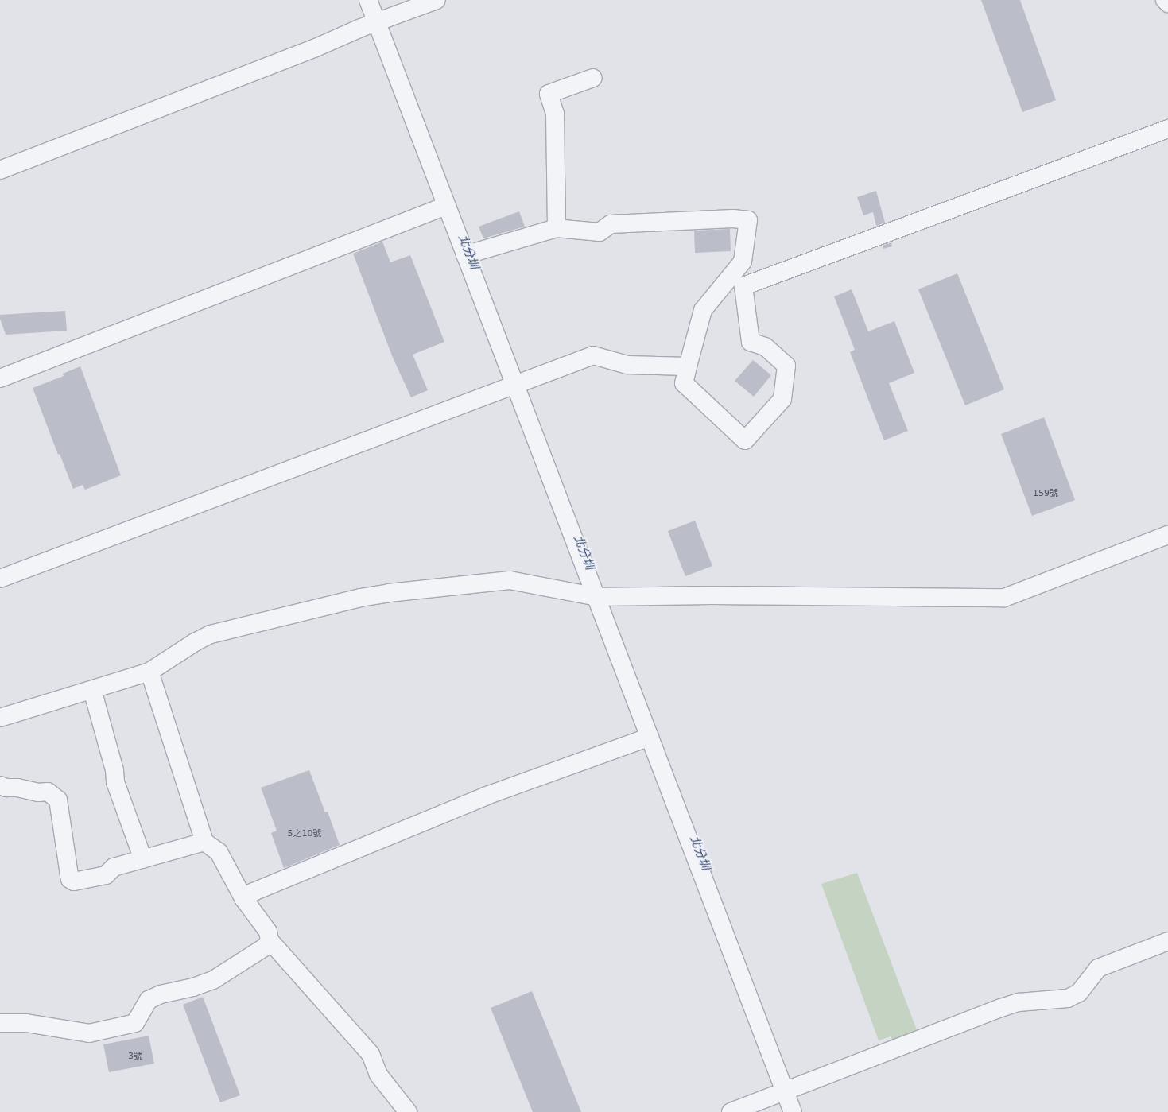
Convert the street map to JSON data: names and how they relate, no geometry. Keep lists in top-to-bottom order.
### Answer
{
  "water": ["北分圳"],
  "house_numbers": ["159號", "5之10號", "3號"]
}
